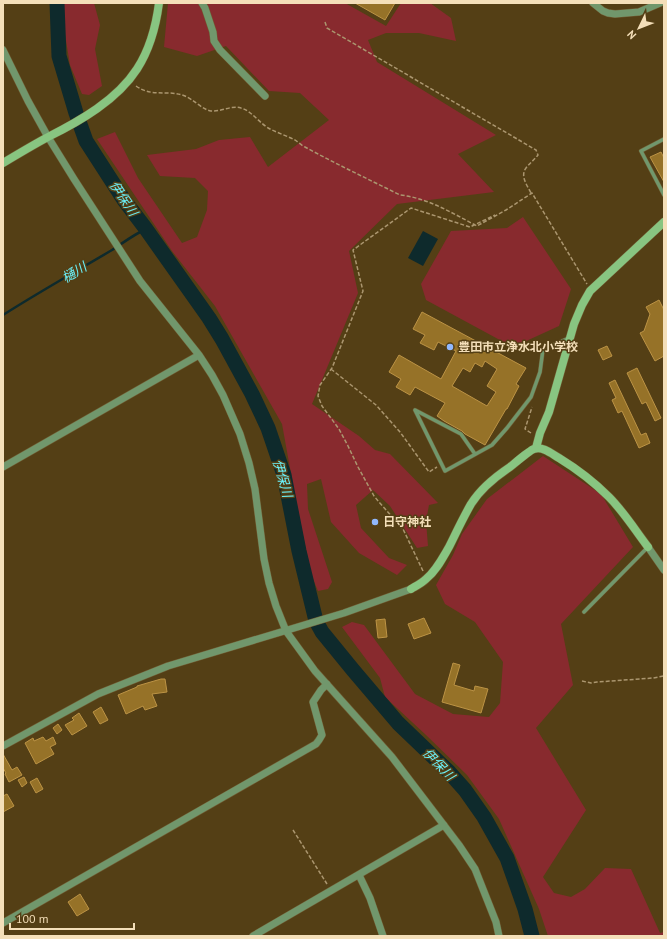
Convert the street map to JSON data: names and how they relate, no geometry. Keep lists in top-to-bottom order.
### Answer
{
  "water": ["伊保川", "樋川"],
  "places": ["豊田市立浄水北小学校", "日守神社"],
  "scale_bar": "100 m",
  "north": "bottom left"
}
